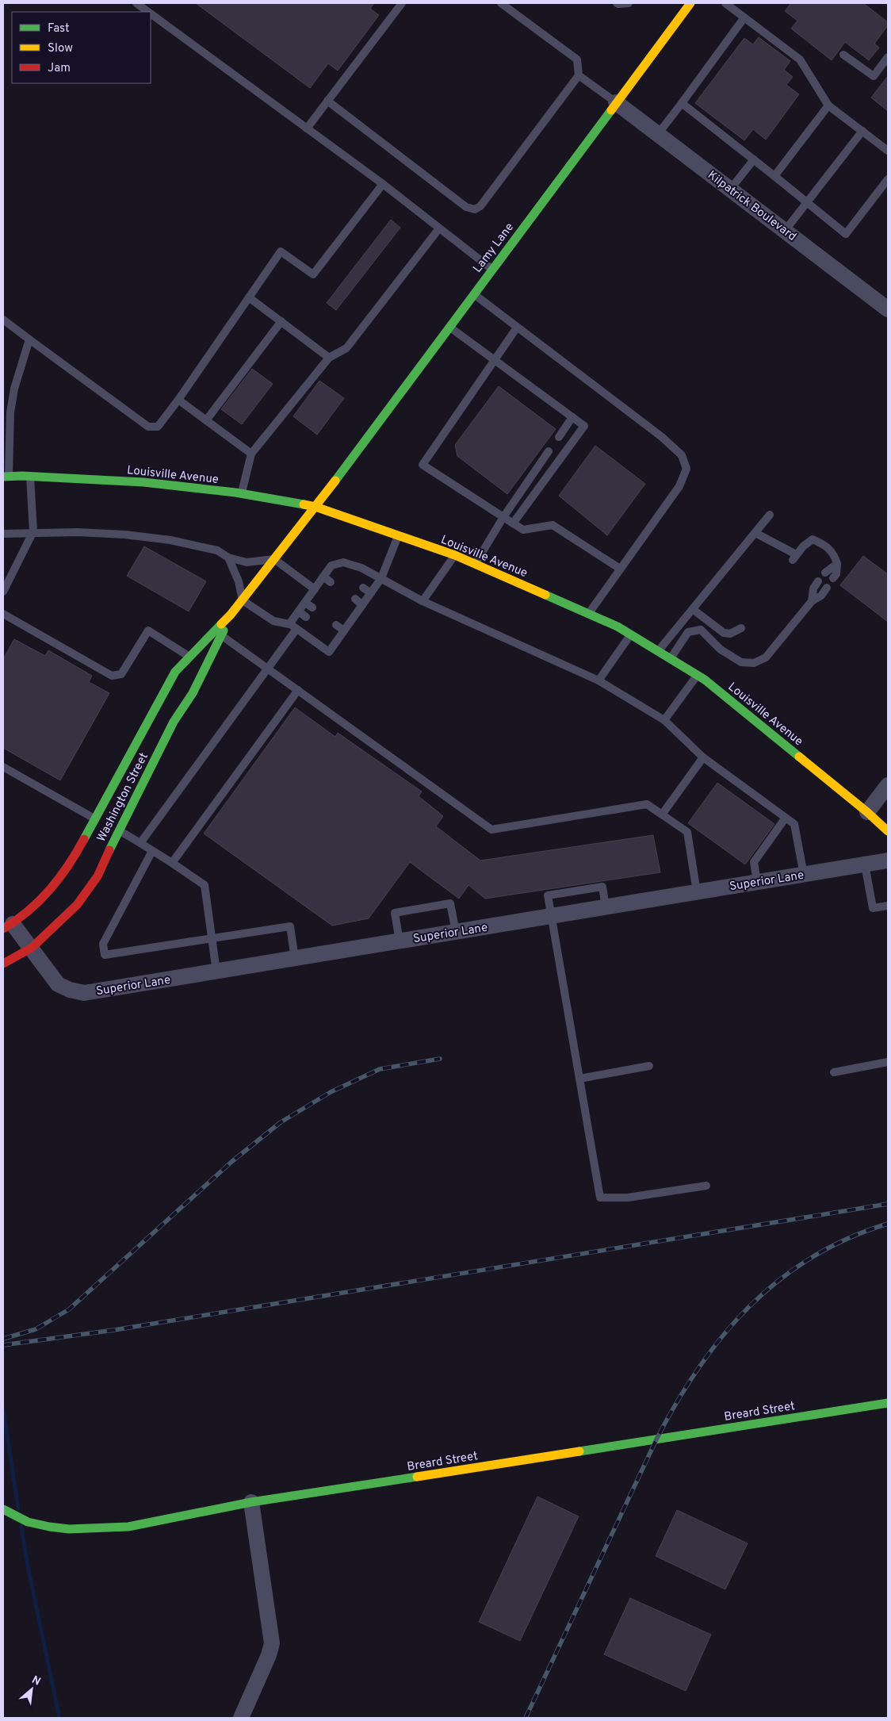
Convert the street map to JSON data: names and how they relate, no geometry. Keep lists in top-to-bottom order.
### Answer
{
  "streets": {
    "street": [
      "Kilpatrick Boulevard",
      "Lamy Lane",
      "Louisville Avenue",
      "Washington Street",
      "Superior Lane",
      "Breard Street"
    ]
  },
  "crossings": [
    ["Kilpatrick Boulevard", "Lamy Lane"],
    ["Lamy Lane", "Louisville Avenue"],
    ["Lamy Lane", "Washington Street"],
    ["Louisville Avenue", "Washington Street"],
    ["Washington Street", "Superior Lane"]
  ],
  "legend": ["Fast", "Slow", "Jam"],
  "north": "top right"
}
